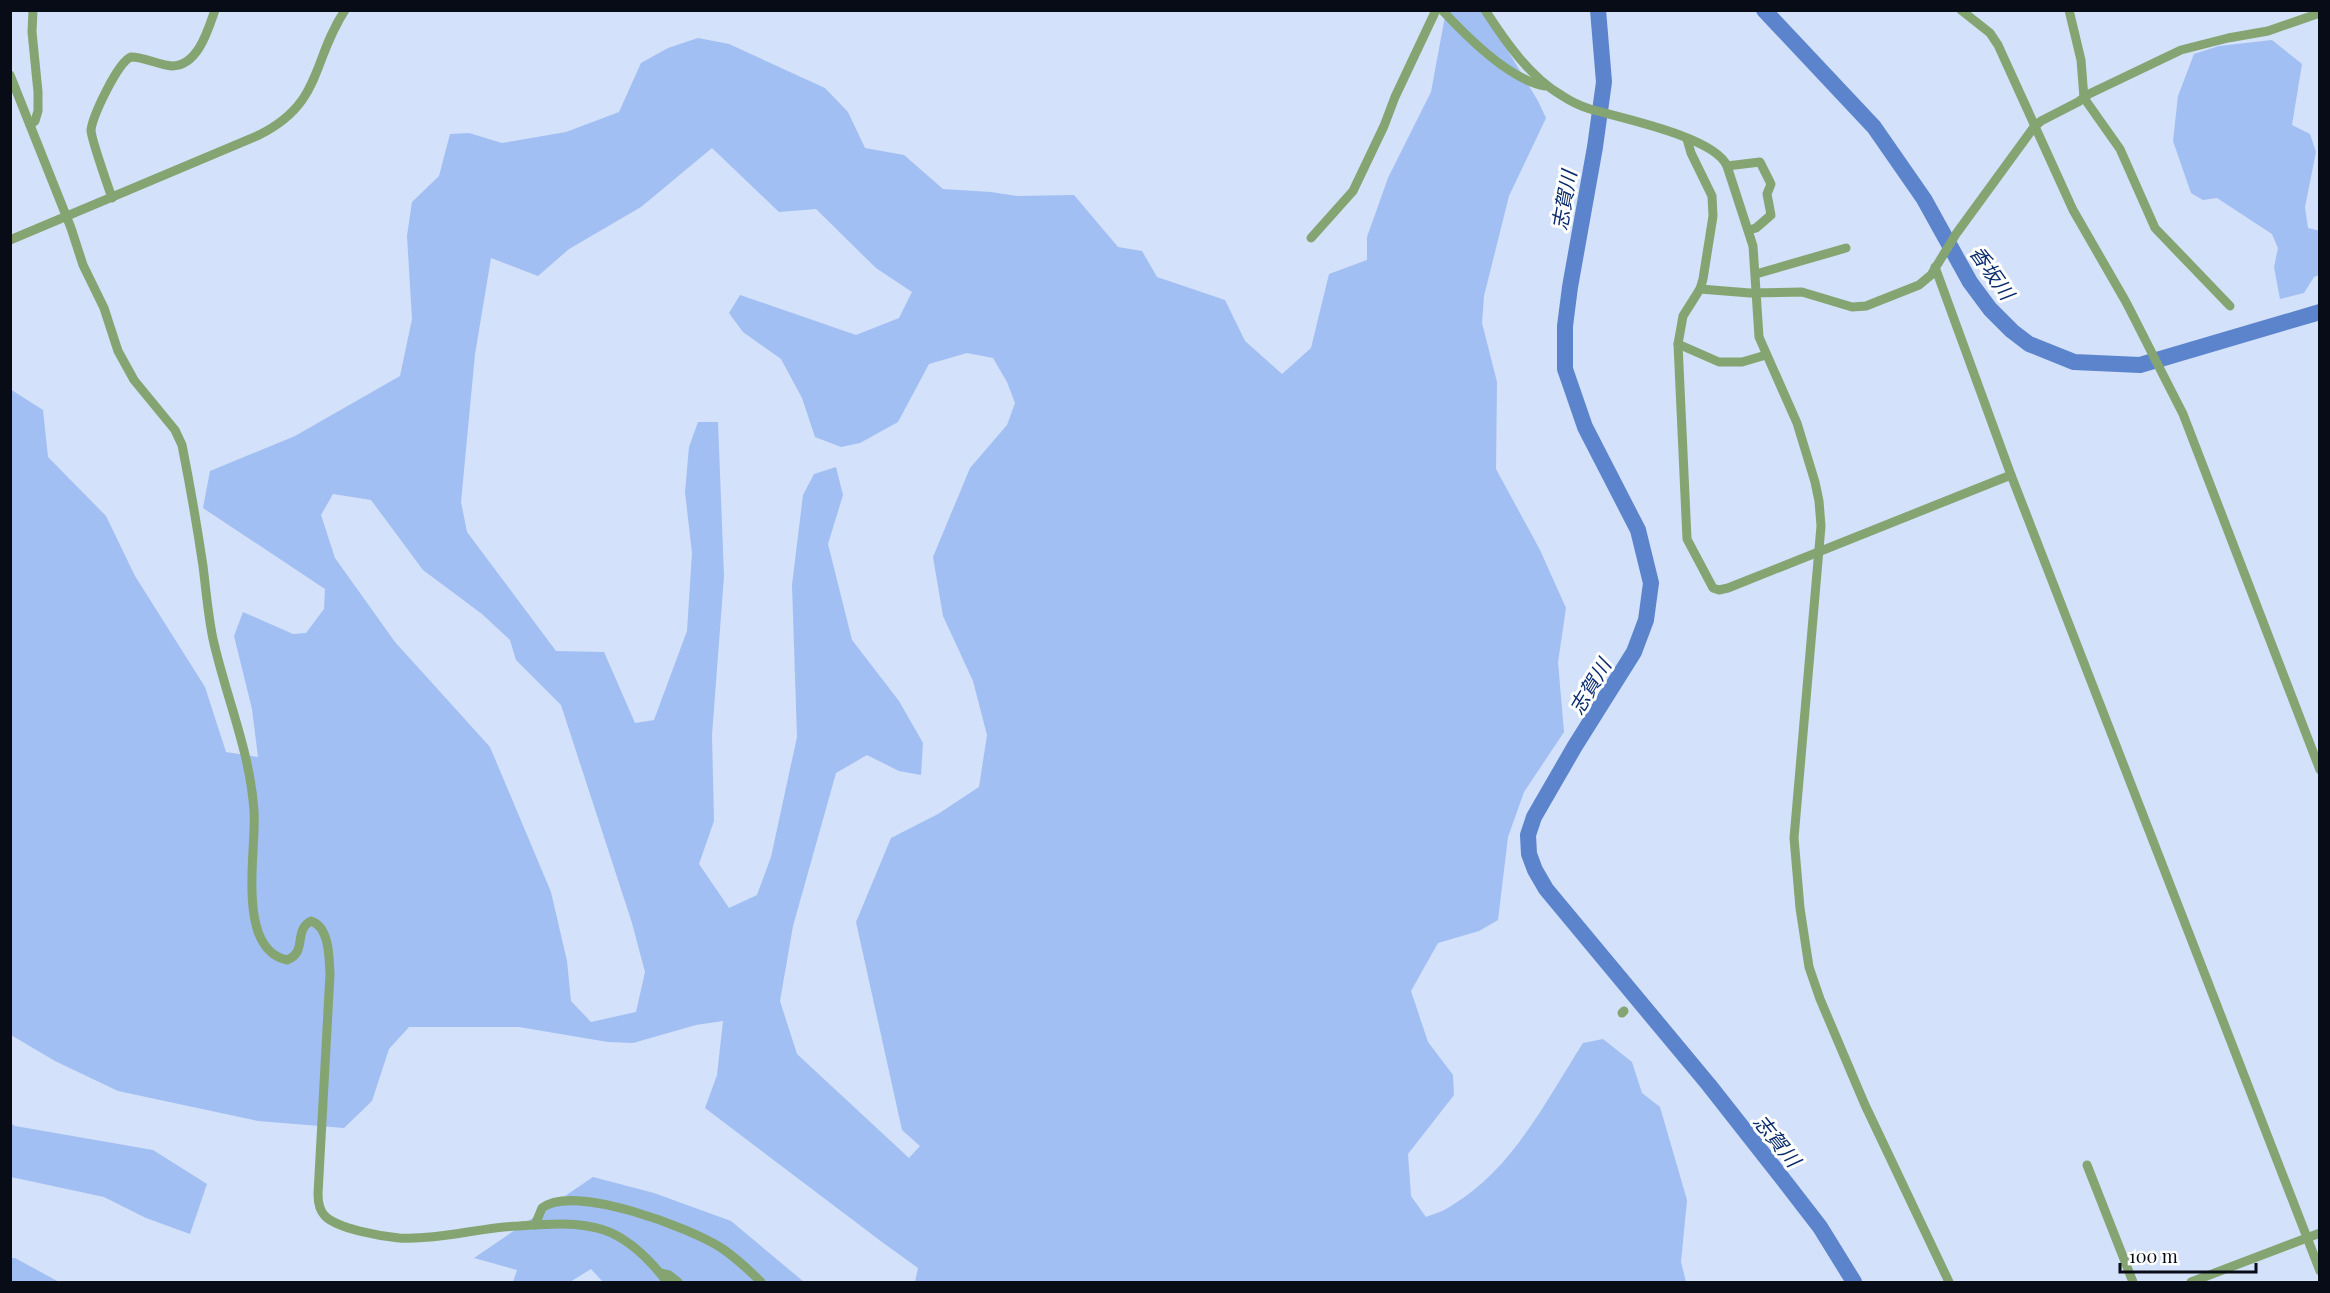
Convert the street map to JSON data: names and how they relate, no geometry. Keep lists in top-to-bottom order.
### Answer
{
  "water": ["志賀川", "香坂川"],
  "scale_bar": "100 m"
}
